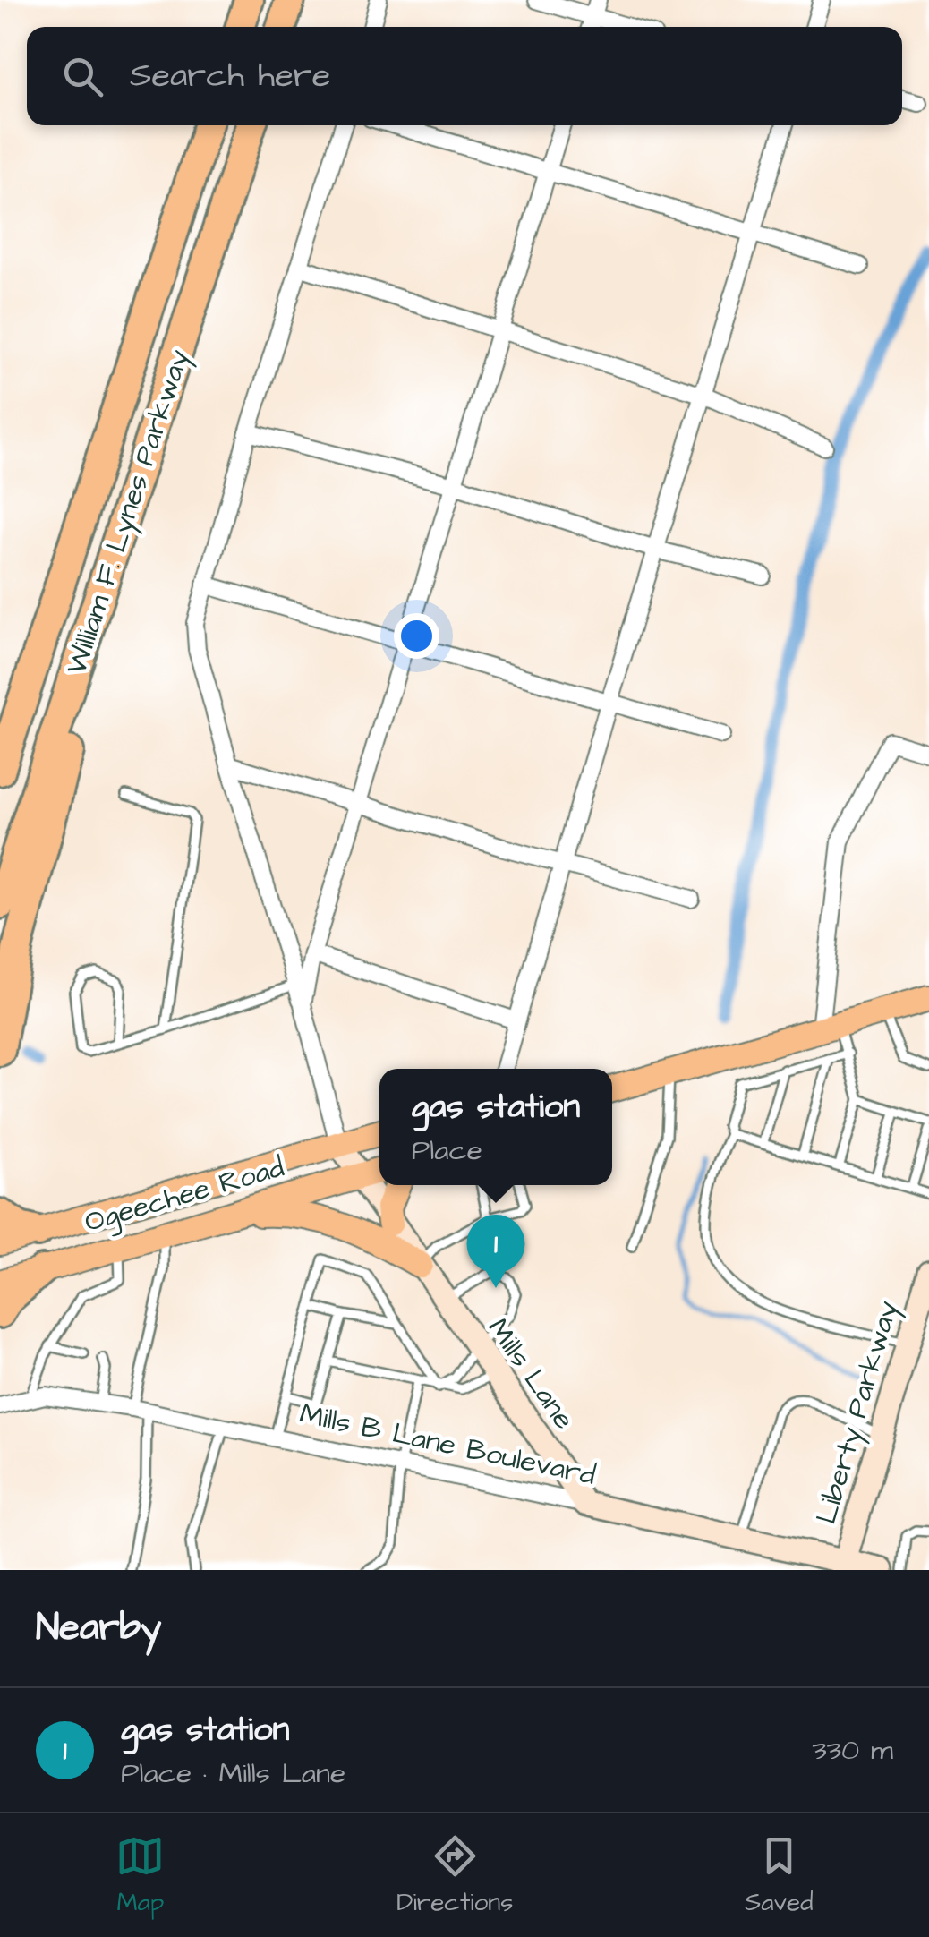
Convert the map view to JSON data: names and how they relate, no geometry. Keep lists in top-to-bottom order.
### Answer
{
  "streets": {
    "highway": ["William F. Lynes Parkway"],
    "main road": [
      "Ogeechee Road",
      "Mills Lane",
      "Liberty Parkway",
      "Mills B Lane Boulevard"
    ]
  },
  "crossings": [
    ["Ogeechee Road", "Mills Lane"],
    ["Mills Lane", "Mills B Lane Boulevard"],
    ["Liberty Parkway", "Mills B Lane Boulevard"]
  ],
  "page": {
    "search": "Search here",
    "popup": ["gas station", "Place"],
    "pins": "1",
    "heading": "Nearby",
    "list": [
      {
        "mark": "1",
        "name": "gas station",
        "note": "Place · Mills Lane",
        "value": "330 m"
      }
    ],
    "nav": ["Map", "Directions", "Saved"]
  }
}
